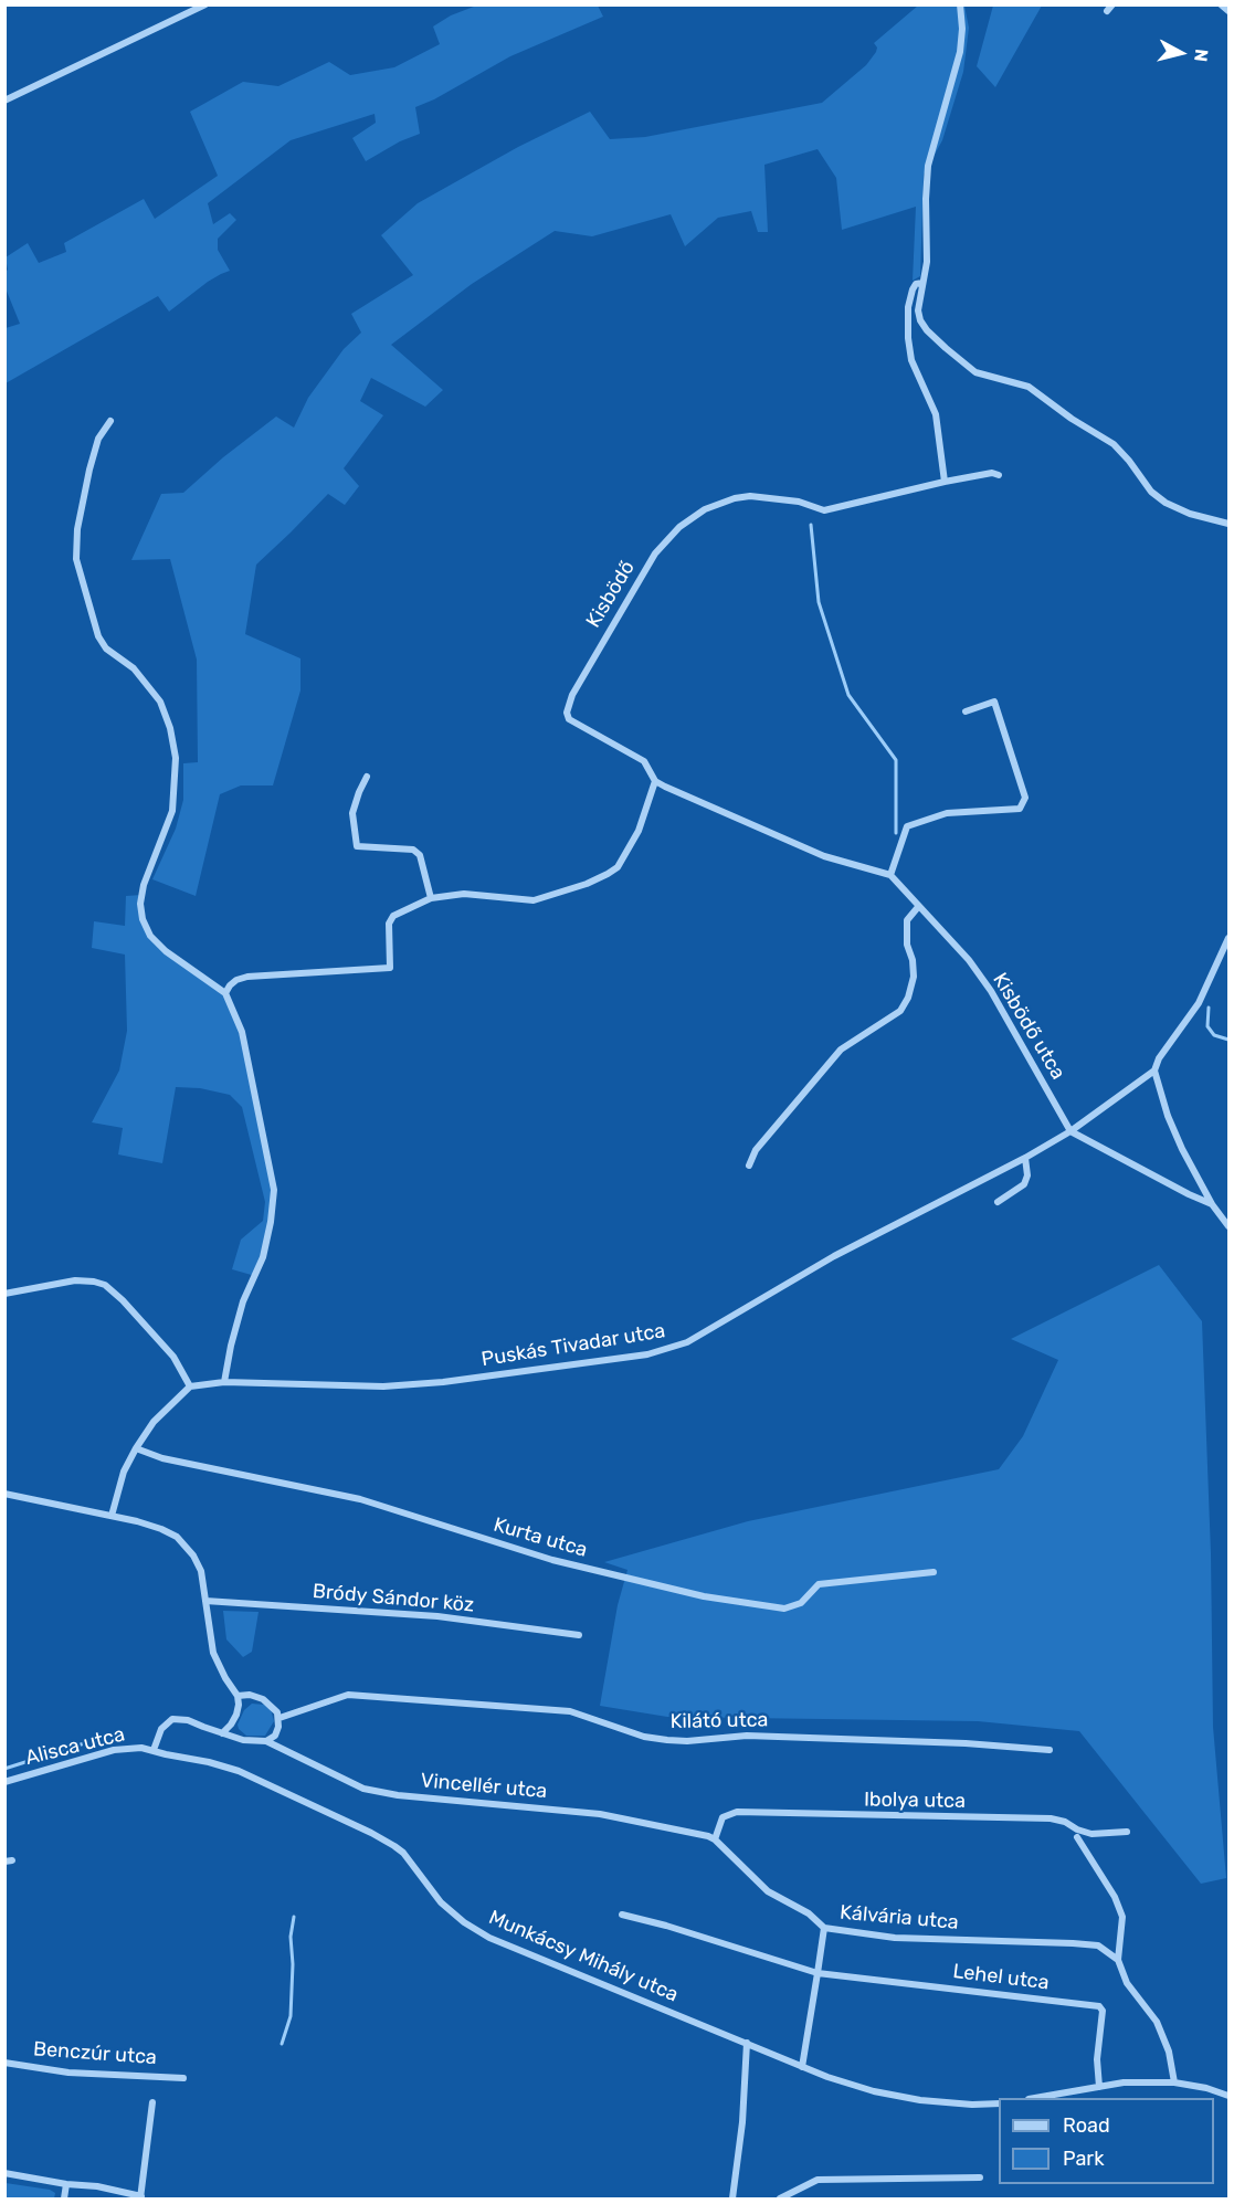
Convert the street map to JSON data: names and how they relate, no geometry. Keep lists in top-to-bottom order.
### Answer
{
  "streets": {
    "street": [
      "Kisbödő",
      "Kisbödő utca",
      "Puskás Tivadar utca",
      "Kurta utca",
      "Bródy Sándor köz",
      "Kilátó utca",
      "Alisca utca",
      "Vincellér utca",
      "Ibolya utca",
      "Kálvária utca",
      "Munkácsy Mihály utca",
      "Lehel utca",
      "Benczúr utca"
    ]
  },
  "crossings": [
    ["Kisbödő", "Kisbödő utca"],
    ["Kisbödő utca", "Puskás Tivadar utca"],
    ["Alisca utca", "Vincellér utca"],
    ["Alisca utca", "Munkácsy Mihály utca"],
    ["Vincellér utca", "Ibolya utca"],
    ["Vincellér utca", "Kálvária utca"],
    ["Vincellér utca", "Munkácsy Mihály utca"],
    ["Ibolya utca", "Kálvária utca"]
  ],
  "legend": ["Road", "Park"],
  "north": "right"
}
